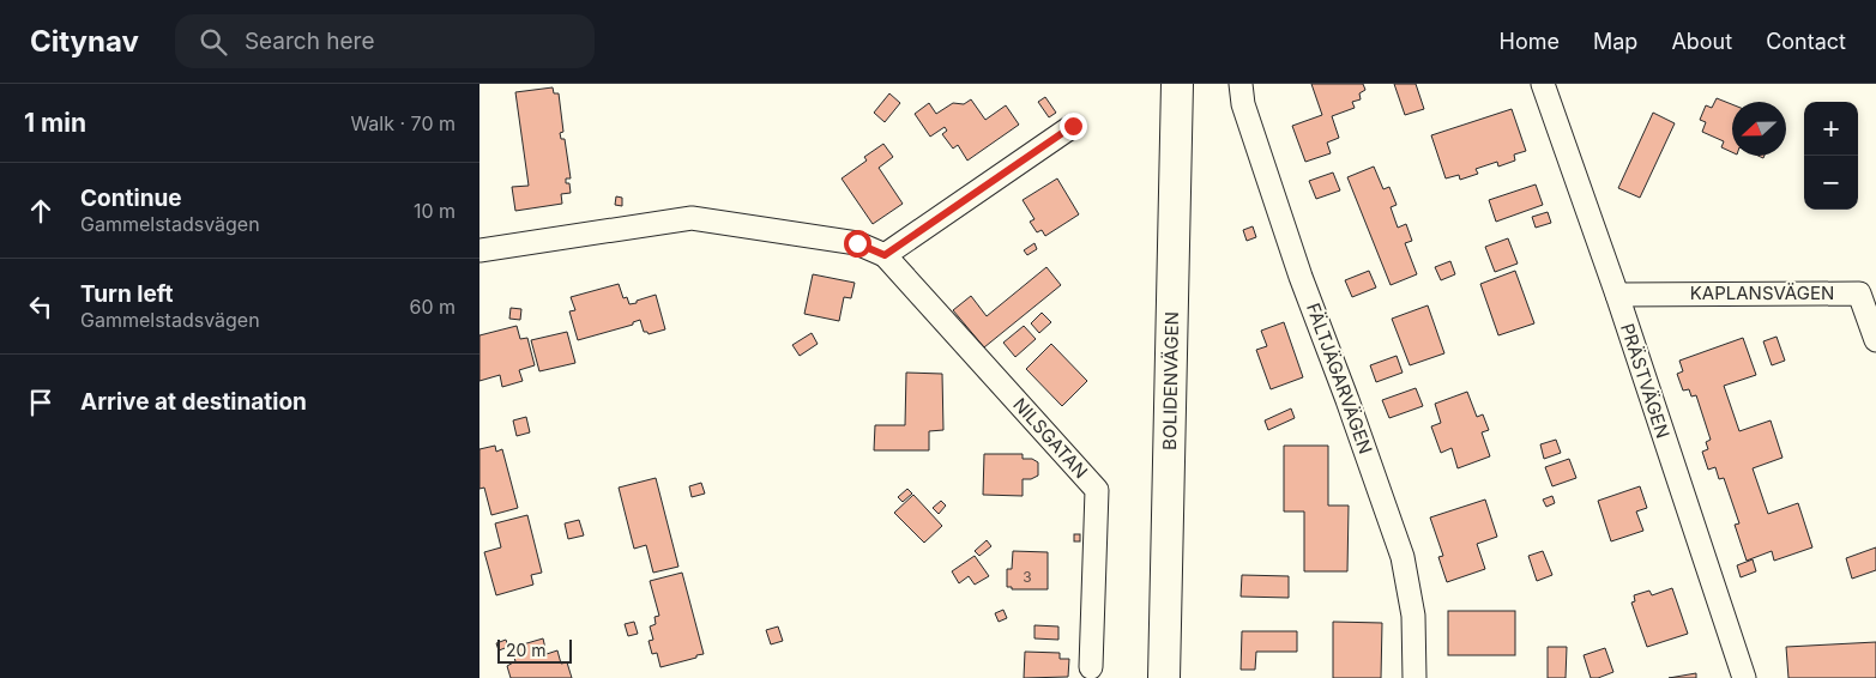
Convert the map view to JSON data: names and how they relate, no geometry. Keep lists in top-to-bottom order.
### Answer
{
  "streets": {
    "main road": ["BOLIDENVÄGEN"],
    "street": [
      "KAPLANSVÄGEN",
      "FÄLTJÄGARVÄGEN",
      "PRÄSTVÄGEN",
      "NILSGATAN"
    ]
  },
  "crossings": [
    ["KAPLANSVÄGEN", "PRÄSTVÄGEN"]
  ],
  "house_numbers": ["3"],
  "scale_bar": "20 m",
  "north": "left",
  "page": {
    "header": "Citynav",
    "search": "Search here",
    "nav": [
      "Home",
      "Map",
      "About",
      "Contact"
    ],
    "heading": ["1 min", "Walk · 70 m"],
    "map_buttons": ["+", "−"],
    "list": [
      ["Continue", "Gammelstadsvägen", "10 m"],
      ["Turn left", "Gammelstadsvägen", "60 m"],
      "Arrive at destination"
    ],
    "scale": "20 m"
  }
}
